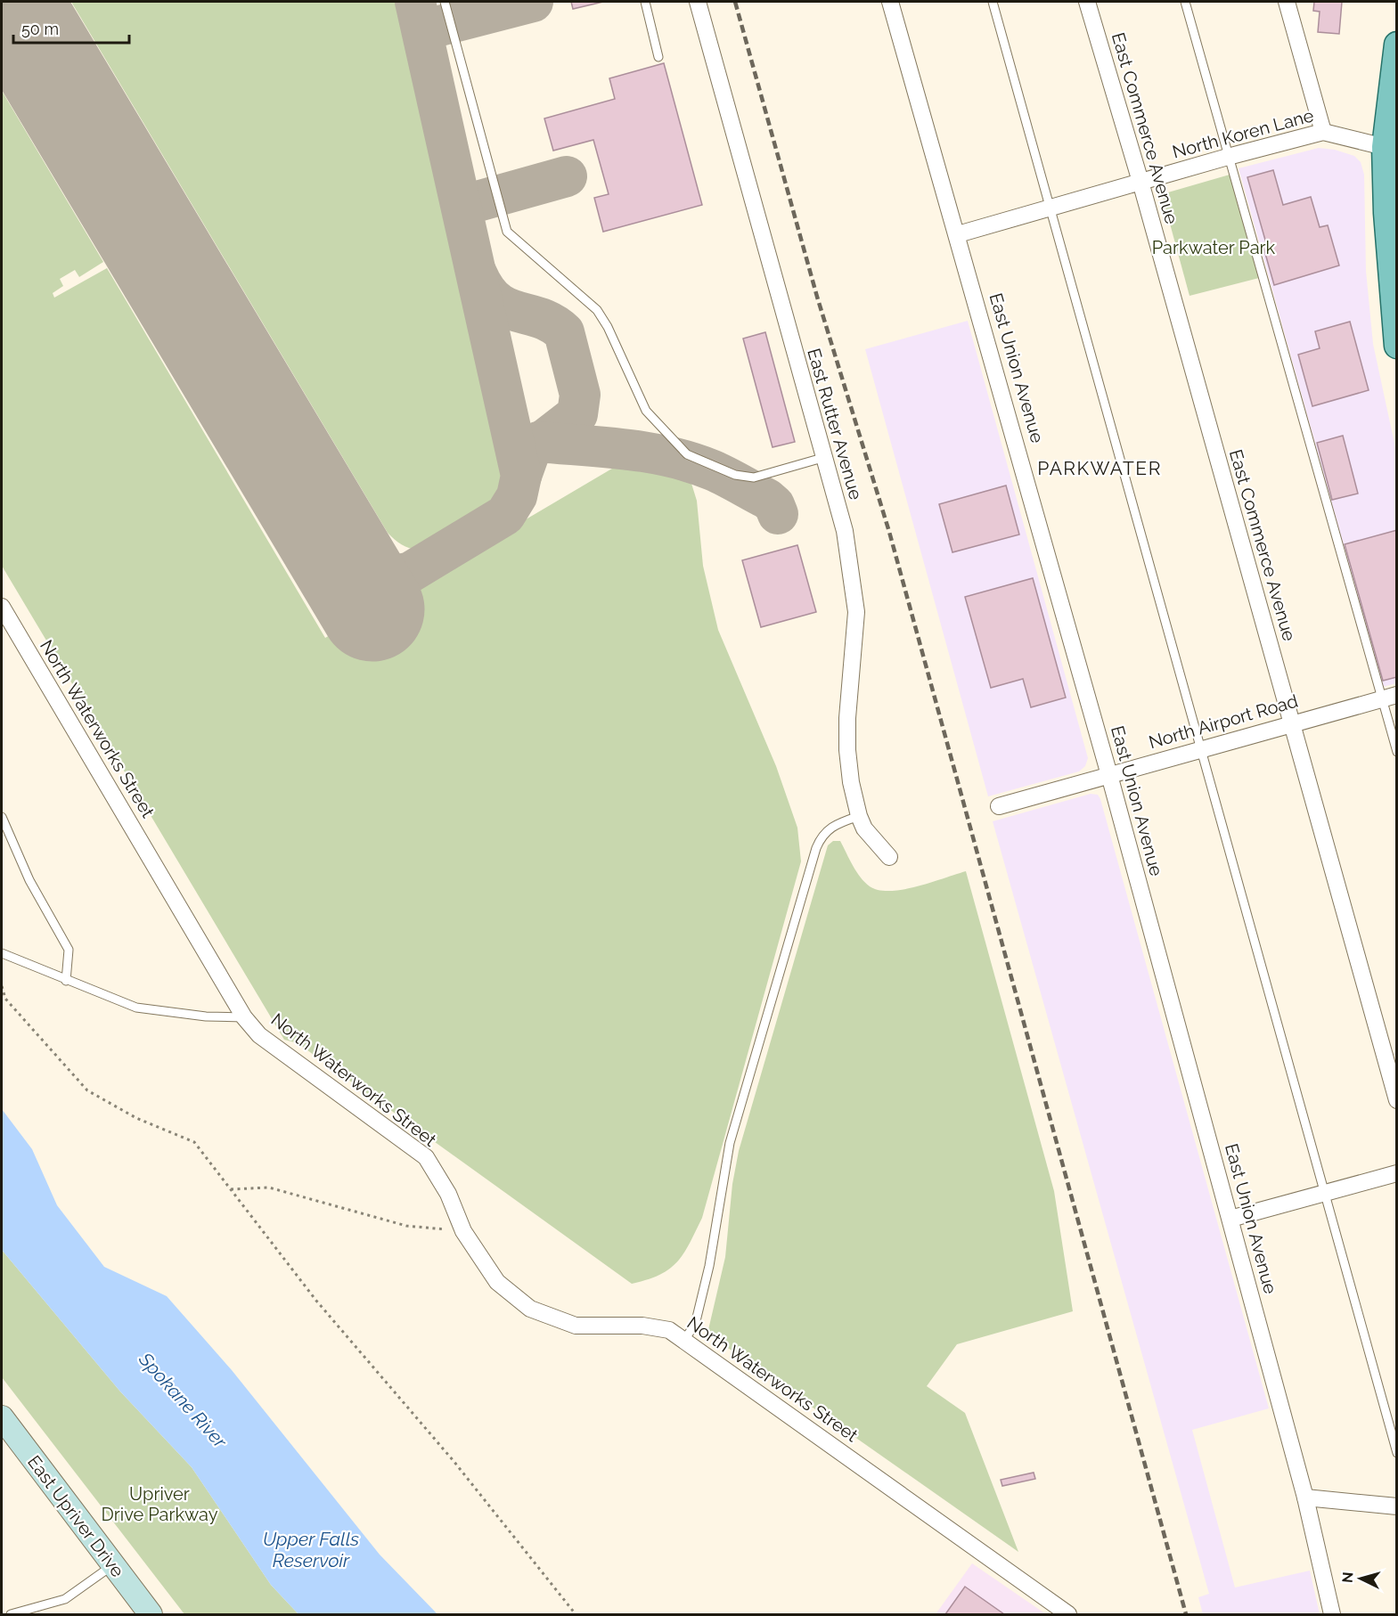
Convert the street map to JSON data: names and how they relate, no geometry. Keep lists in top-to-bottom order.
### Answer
{
  "streets": {
    "street": [
      "East Commerce Avenue",
      "North Koren Lane",
      "East Union Avenue",
      "East Rutter Avenue",
      "North Airport Road",
      "North Waterworks Street",
      "East Upriver Drive"
    ]
  },
  "crossings": [
    ["East Commerce Avenue", "North Koren Lane"],
    ["East Commerce Avenue", "North Airport Road"],
    ["North Koren Lane", "East Union Avenue"],
    ["East Union Avenue", "North Airport Road"]
  ],
  "districts": ["PARKWATER"],
  "water": ["Spokane River", "Upper Falls Reservoir"],
  "parks": ["Parkwater Park", "Upriver Drive Parkway"],
  "scale_bar": "50 m",
  "north": "left"
}
